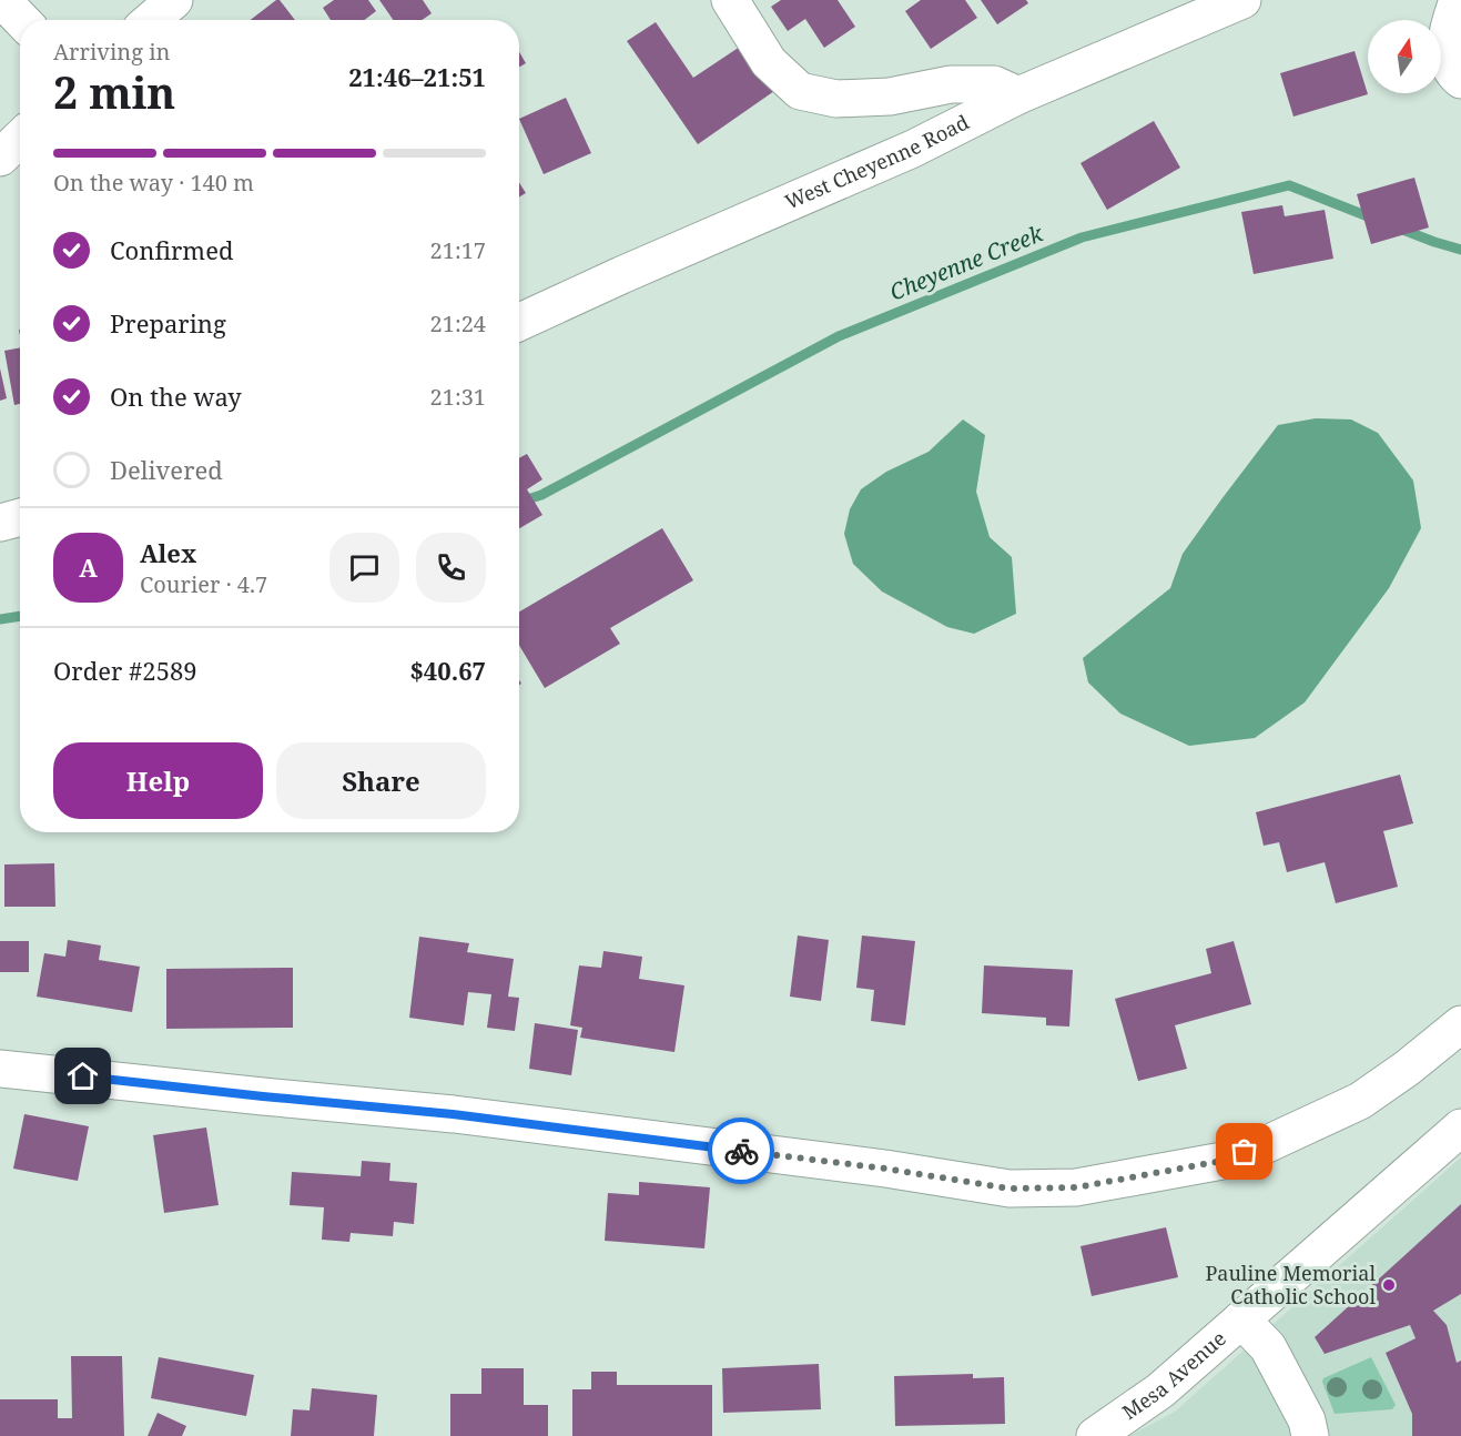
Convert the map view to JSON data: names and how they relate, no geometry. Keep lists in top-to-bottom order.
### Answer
{
  "streets": {
    "street": ["West Cheyenne Road", "Mesa Avenue"]
  },
  "water": ["Cheyenne Creek"],
  "places": ["Pauline Memorial Catholic School"],
  "north": "top",
  "page": {
    "heading": ["2 min", "Arriving in", "21:46–21:51"],
    "panel": [
      "Alex",
      "Courier · 4.7",
      "Order #2589",
      "$40.67"
    ],
    "bar": "On the way · 140 m",
    "list": [
      ["Confirmed", "21:17"],
      ["Preparing", "21:24"],
      ["On the way", "21:31"],
      "Delivered"
    ],
    "round": "A",
    "buttons": ["Help", "Share"]
  }
}
